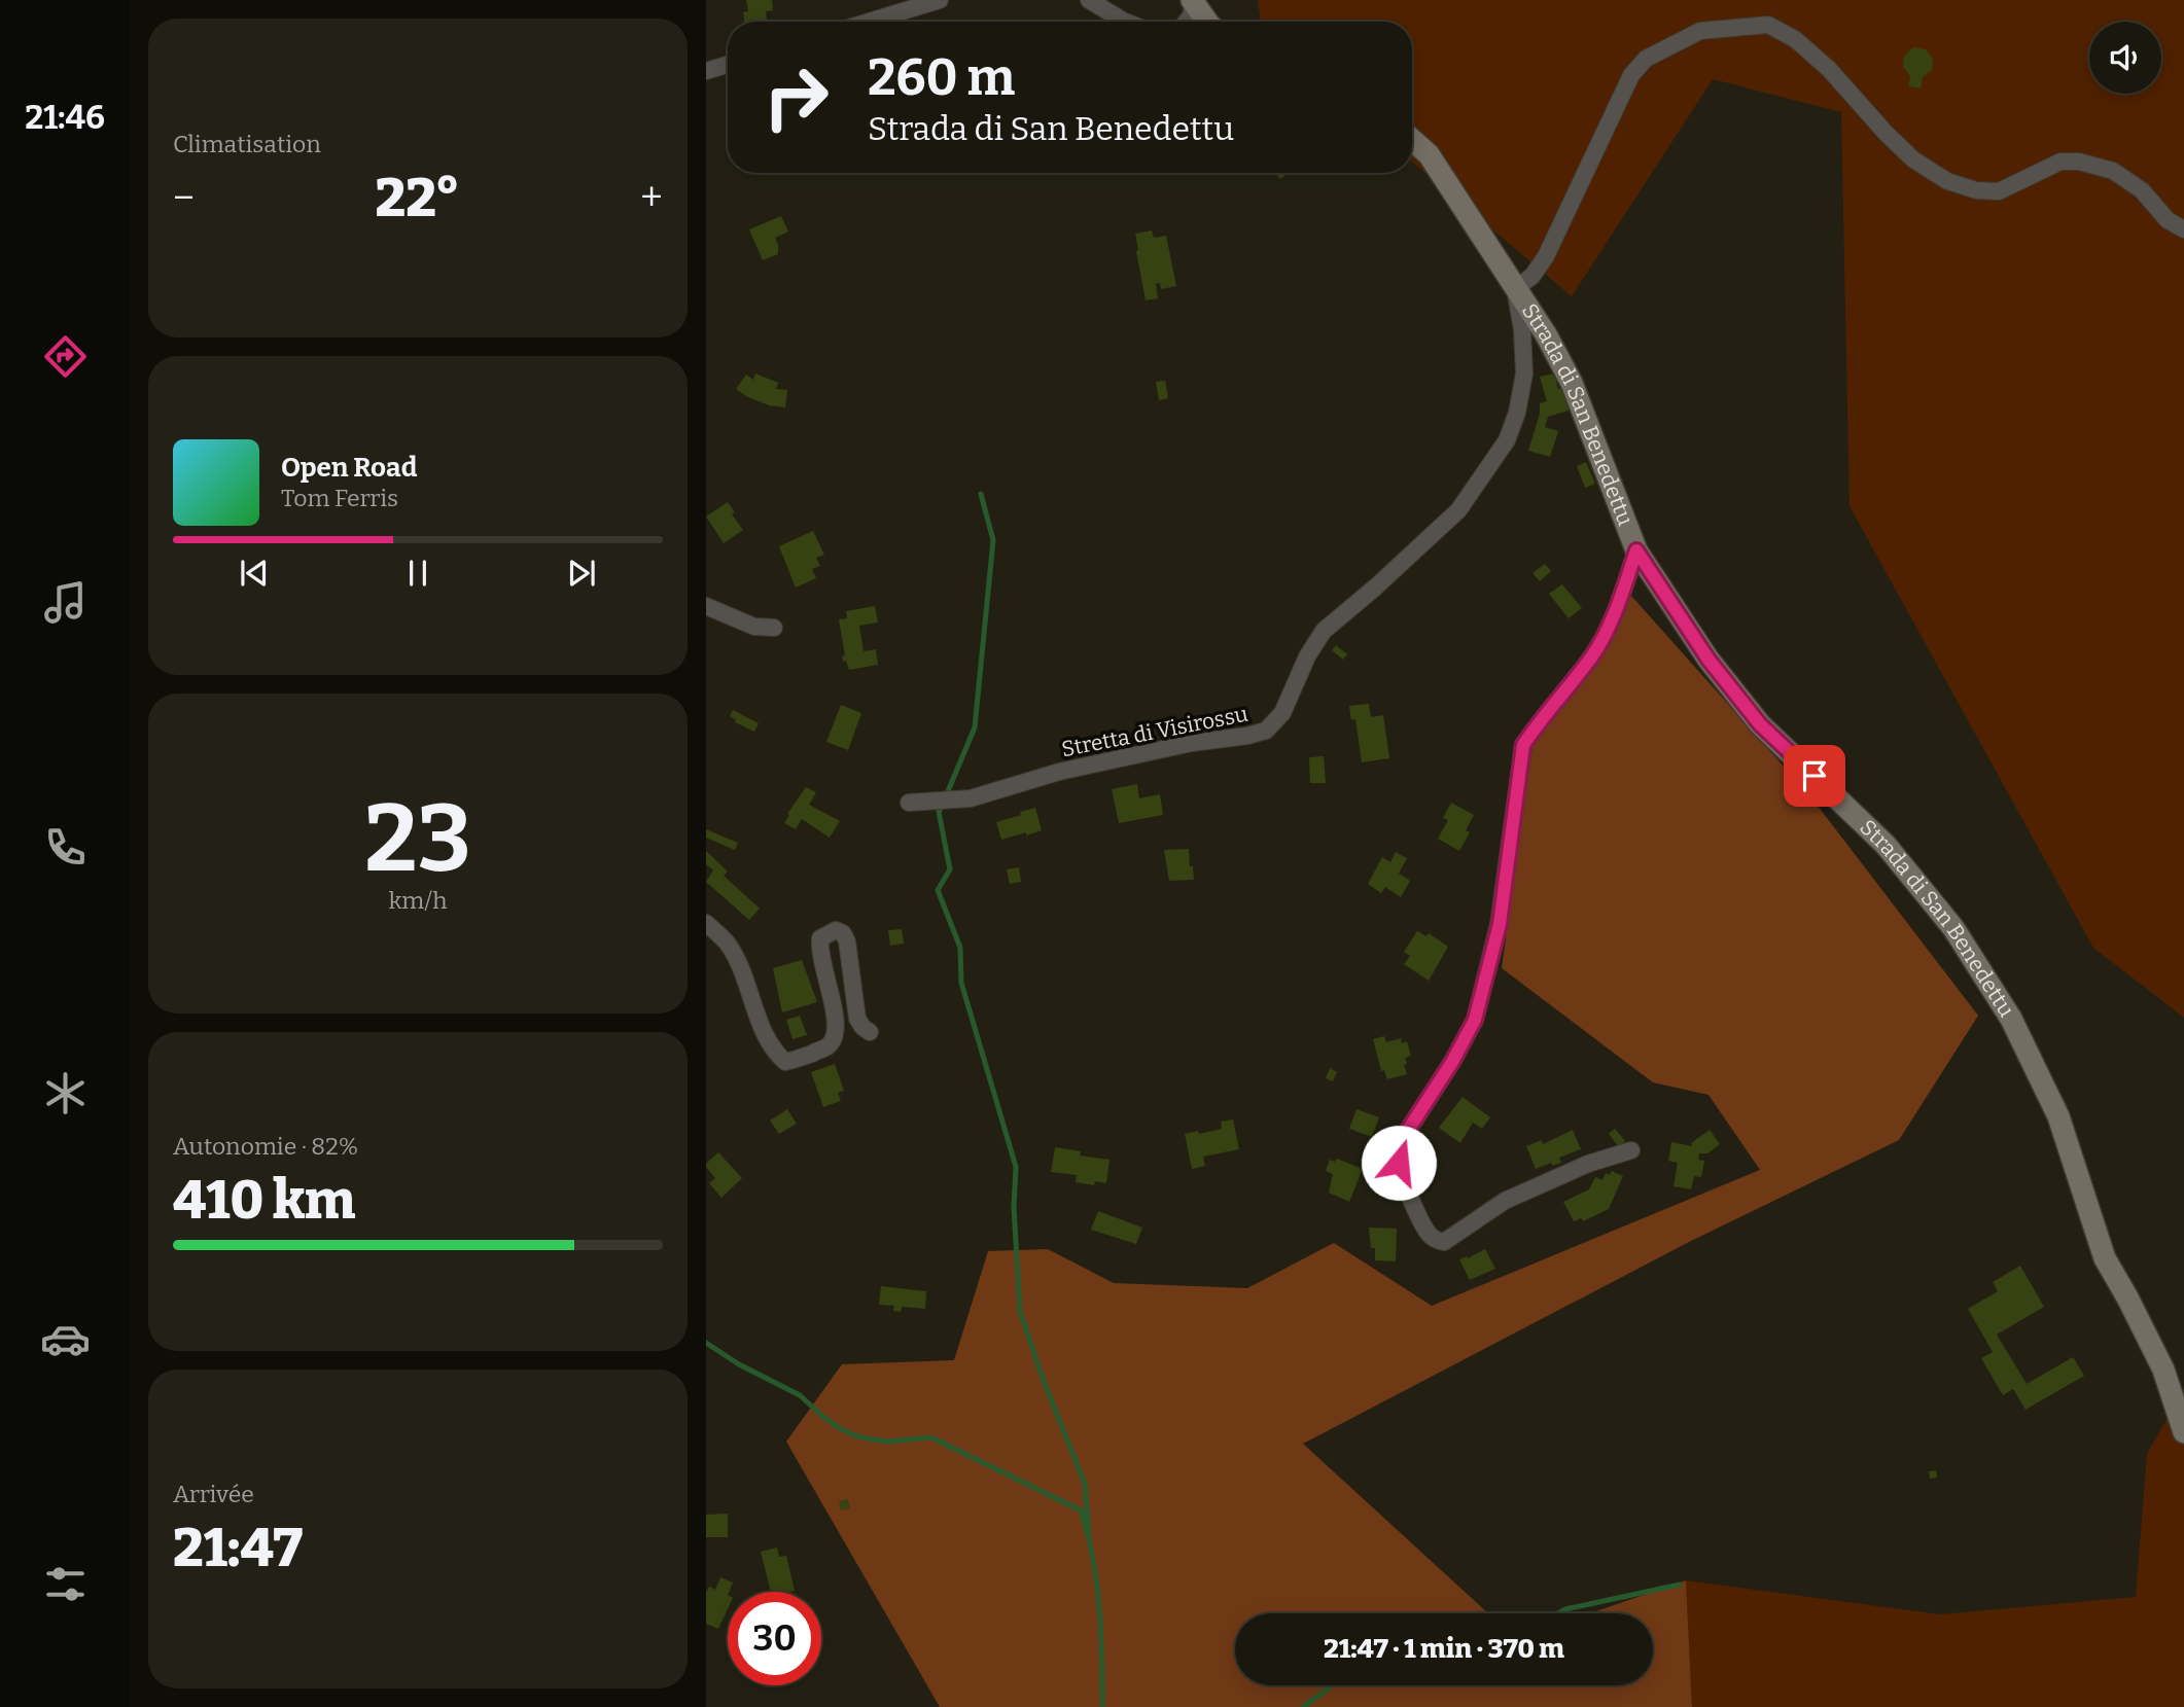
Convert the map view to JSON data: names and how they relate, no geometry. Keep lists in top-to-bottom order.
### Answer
{
  "streets": {
    "street": ["Strada di San Benedettu", "Stretta di Visirossu"]
  },
  "crossings": [
    ["Strada di San Benedettu", "Stretta di Visirossu"]
  ],
  "page": {
    "tabs": "21:46",
    "tile": [
      "Climatisation",
      ["23", "km/h"],
      ["Autonomie · 82%", "410 km"],
      ["Arrivée", "21:47"]
    ],
    "turn": ["260 m", "Strada di San Benedettu"],
    "heat": ["−", "22°", "+"],
    "song": ["Open Road", "Tom Ferris"],
    "limit": "30",
    "trip": "21:47 · 1 min · 370 m"
  }
}
